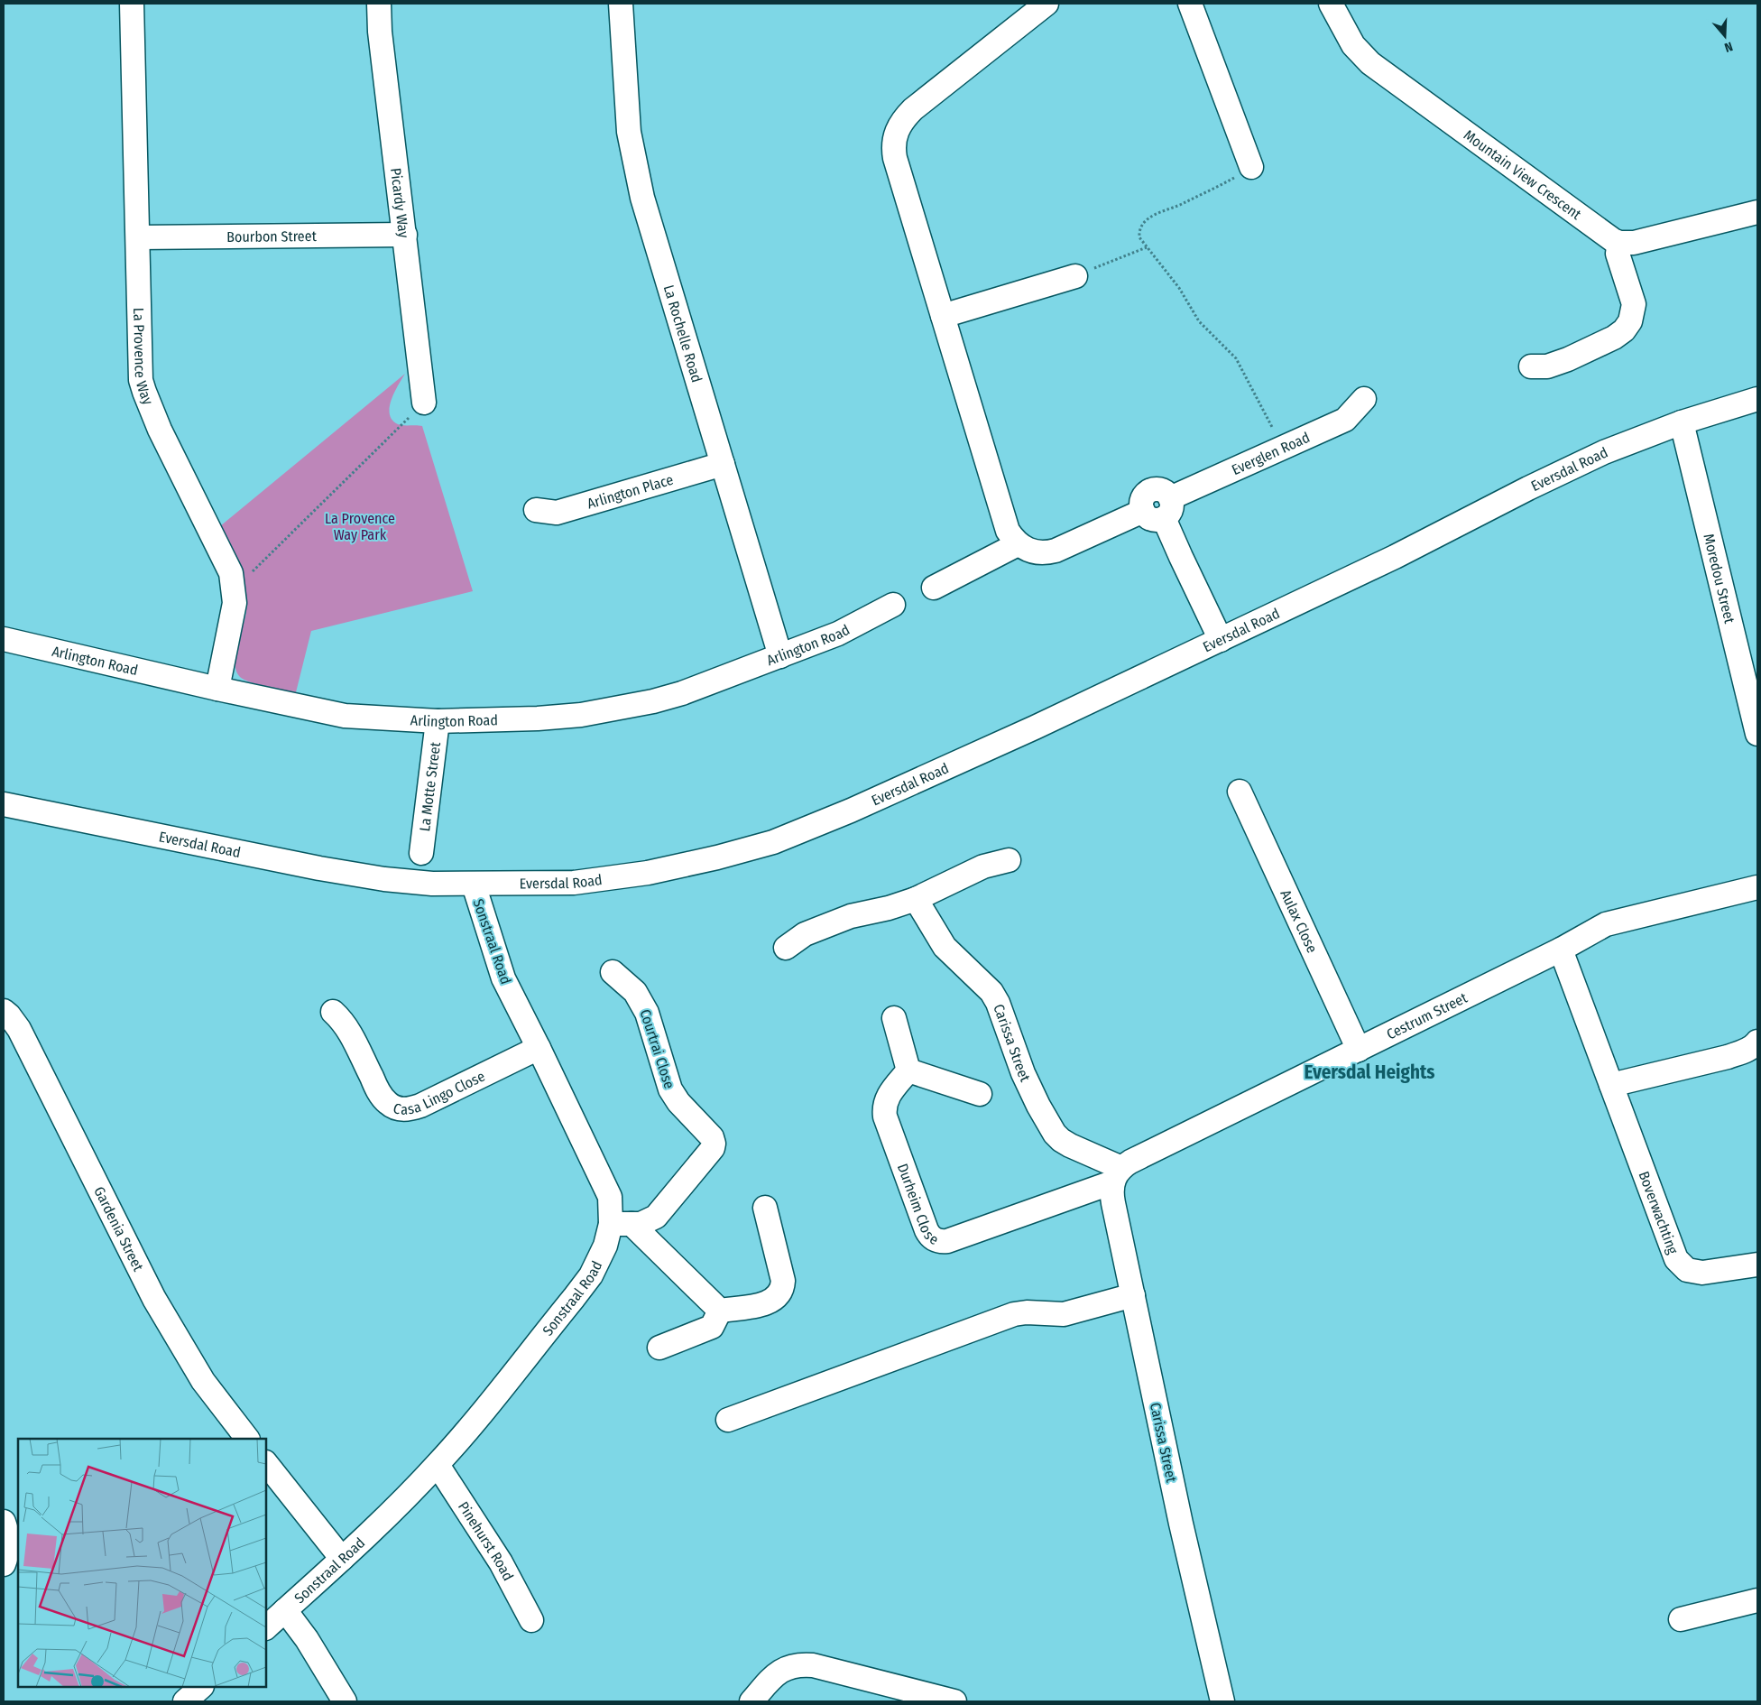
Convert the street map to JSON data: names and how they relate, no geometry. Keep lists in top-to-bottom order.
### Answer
{
  "streets": {
    "street": [
      "Mountain View Crescent",
      "Picardy Way",
      "Bourbon Street",
      "La Rochelle Road",
      "La Provence Way",
      "Everglen Road",
      "Eversdal Road",
      "Arlington Place",
      "Moredou Street",
      "Arlington Road",
      "La Motte Street",
      "Aulax Close",
      "Sonstraal Road",
      "Cestrum Street",
      "Carissa Street",
      "Courtrai Close",
      "Casa Lingo Close",
      "Durheim Close",
      "Boverwachting",
      "Gardenia Street",
      "Pinehurst Road"
    ]
  },
  "crossings": [
    ["Picardy Way", "Bourbon Street"],
    ["Bourbon Street", "La Provence Way"],
    ["La Rochelle Road", "Arlington Place"],
    ["La Rochelle Road", "Arlington Road"],
    ["La Provence Way", "Arlington Road"],
    ["Eversdal Road", "Moredou Street"],
    ["Eversdal Road", "Sonstraal Road"],
    ["Arlington Road", "La Motte Street"],
    ["Aulax Close", "Cestrum Street"],
    ["Sonstraal Road", "Courtrai Close"],
    ["Sonstraal Road", "Casa Lingo Close"],
    ["Sonstraal Road", "Pinehurst Road"],
    ["Cestrum Street", "Carissa Street"],
    ["Cestrum Street", "Durheim Close"],
    ["Cestrum Street", "Boverwachting"],
    ["Carissa Street", "Durheim Close"]
  ],
  "districts": ["Eversdal Heights"],
  "parks": ["La Provence Way Park"],
  "north": "bottom"
}
